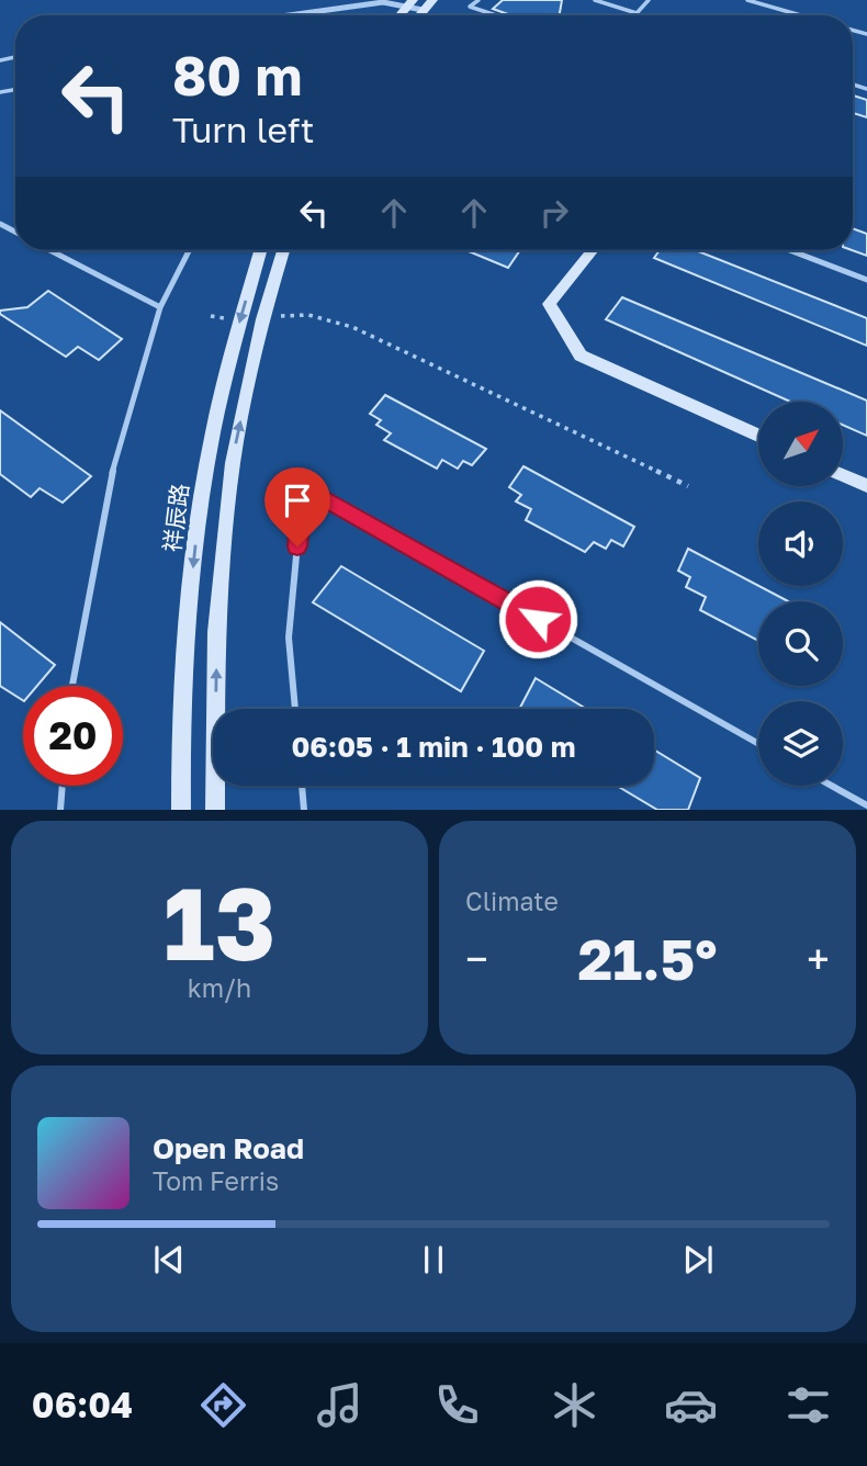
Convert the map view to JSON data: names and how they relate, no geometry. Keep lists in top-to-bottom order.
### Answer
{
  "streets": {
    "street": ["祥辰路"]
  },
  "north": "top right",
  "page": {
    "turn": ["80 m", "Turn left"],
    "limit": "20",
    "trip": "06:05 · 1 min · 100 m",
    "tile": [
      ["13", "km/h"],
      "Climate"
    ],
    "heat": ["−", "21.5°", "+"],
    "song": ["Open Road", "Tom Ferris"],
    "tabs": "06:04"
  }
}
